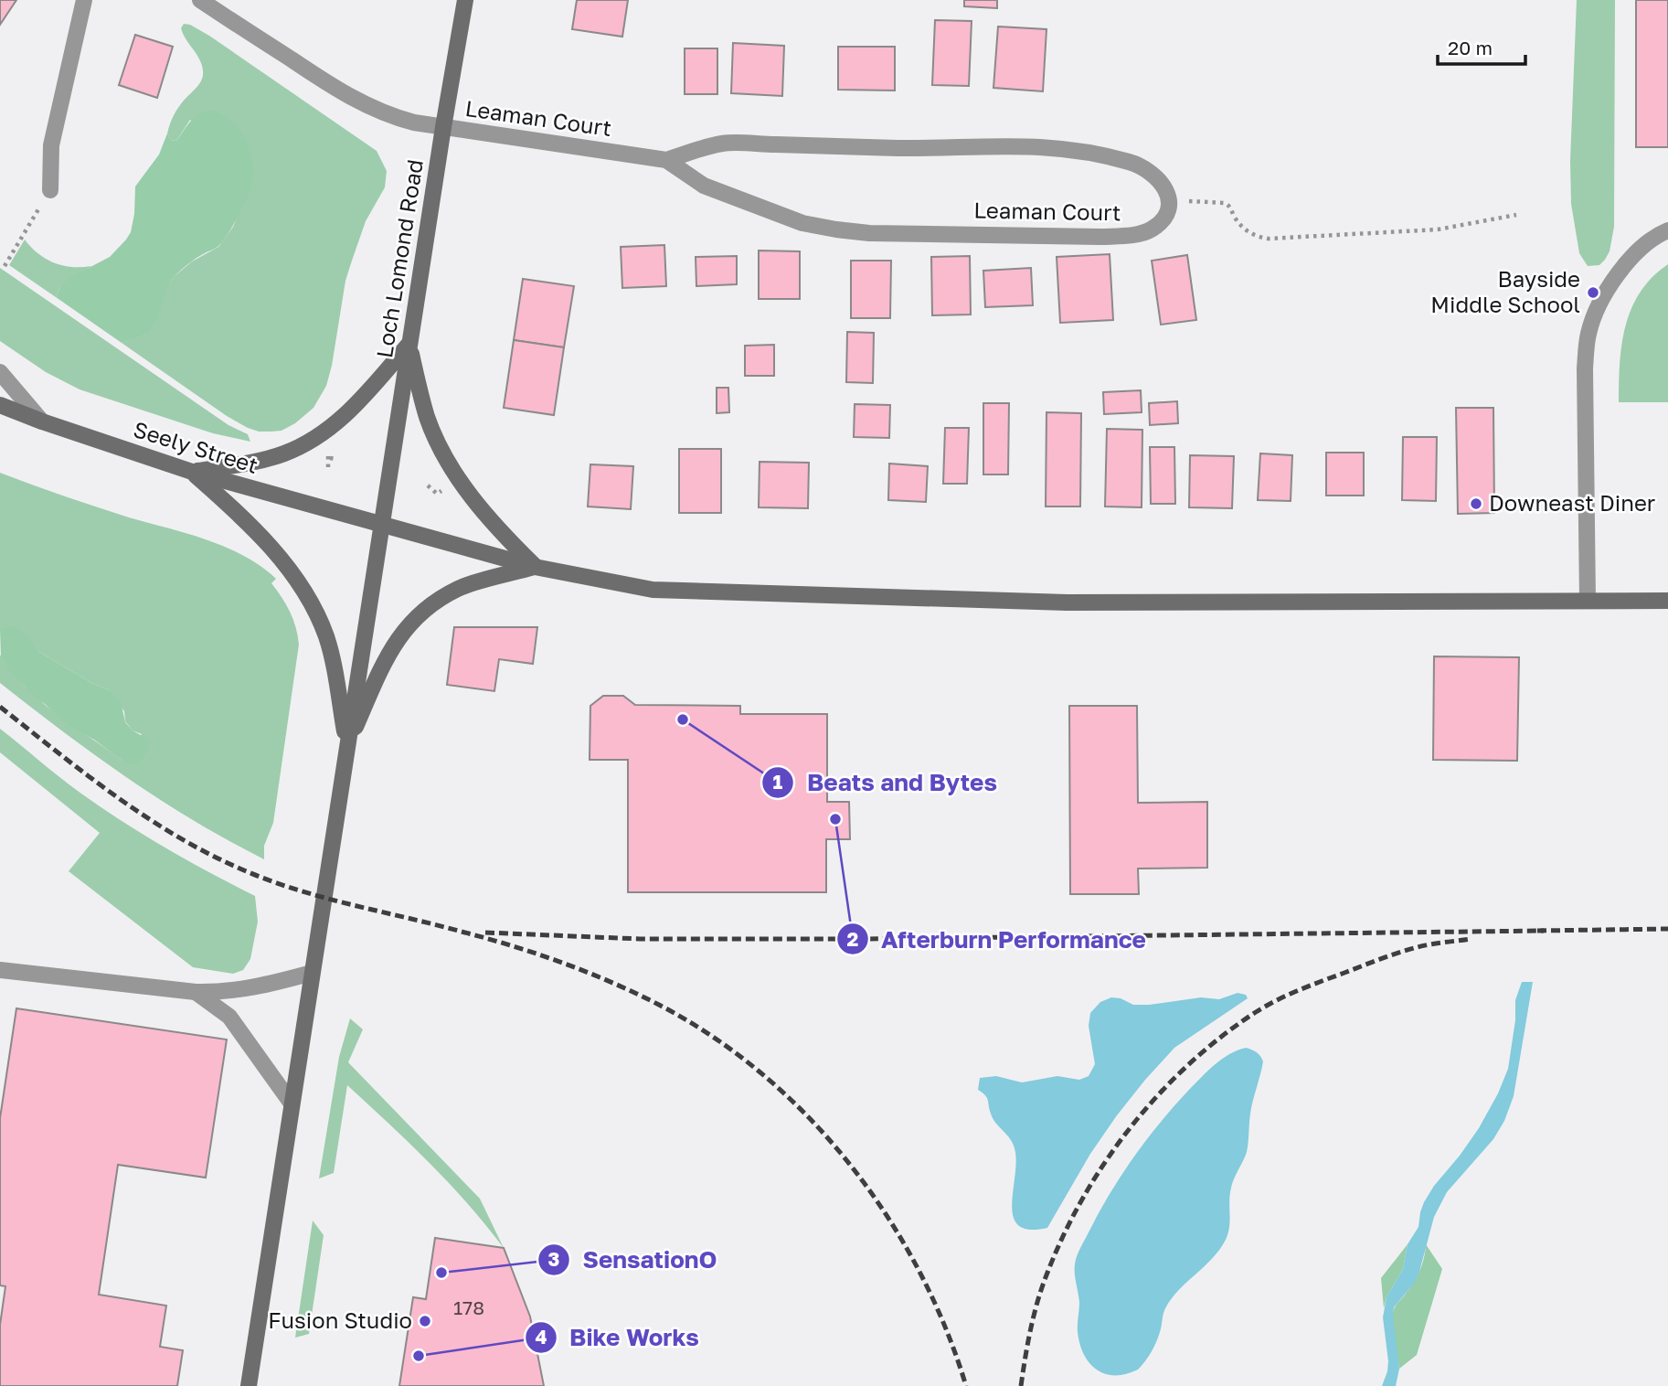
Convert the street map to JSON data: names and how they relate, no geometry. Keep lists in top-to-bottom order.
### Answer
{
  "streets": {
    "main road": ["Loch Lomond Road", "Seely Street"],
    "street": ["Leaman Court"]
  },
  "crossings": [
    ["Leaman Court", "Loch Lomond Road"],
    ["Loch Lomond Road", "Seely Street"]
  ],
  "places": [
    "Bayside Middle School",
    "Downeast Diner",
    "Beats and Bytes",
    "Afterburn Performance",
    "SensationO",
    "Fusion Studio",
    "Bike Works"
  ],
  "house_numbers": ["178"],
  "scale_bar": "20 m"
}
